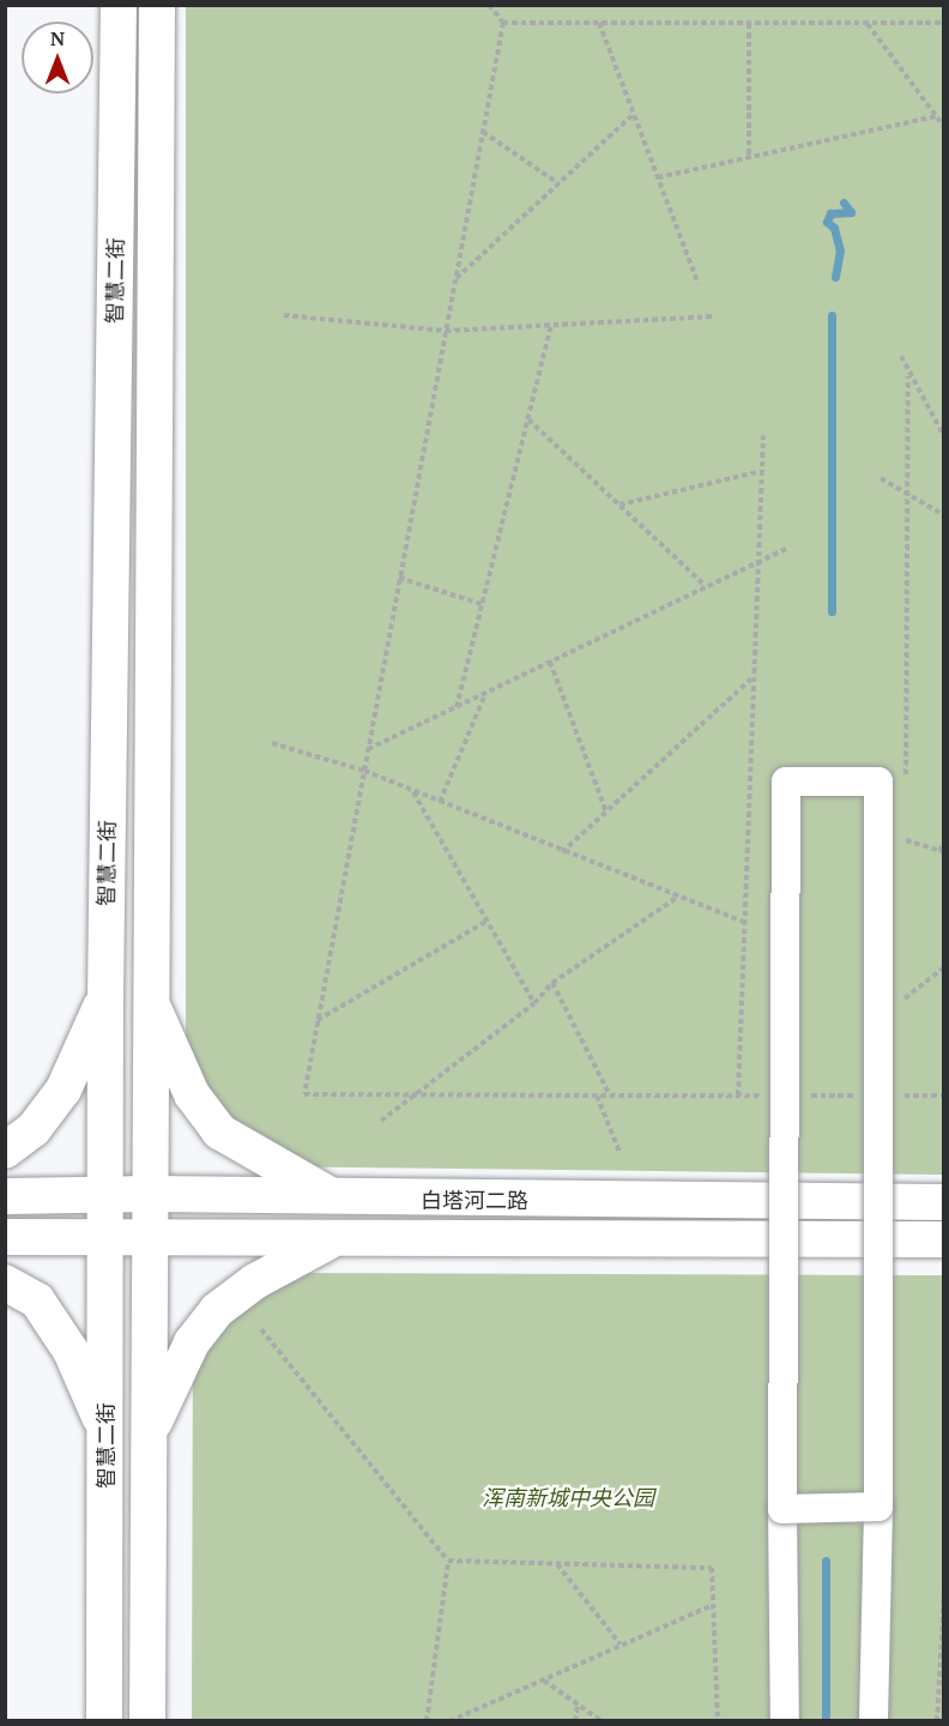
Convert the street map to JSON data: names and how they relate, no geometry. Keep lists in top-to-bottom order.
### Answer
{
  "streets": {
    "main road": ["智慧二街", "白塔河二路"]
  },
  "crossings": [
    ["智慧二街", "白塔河二路"]
  ],
  "parks": ["浑南新城中央公园"],
  "north": "top"
}
